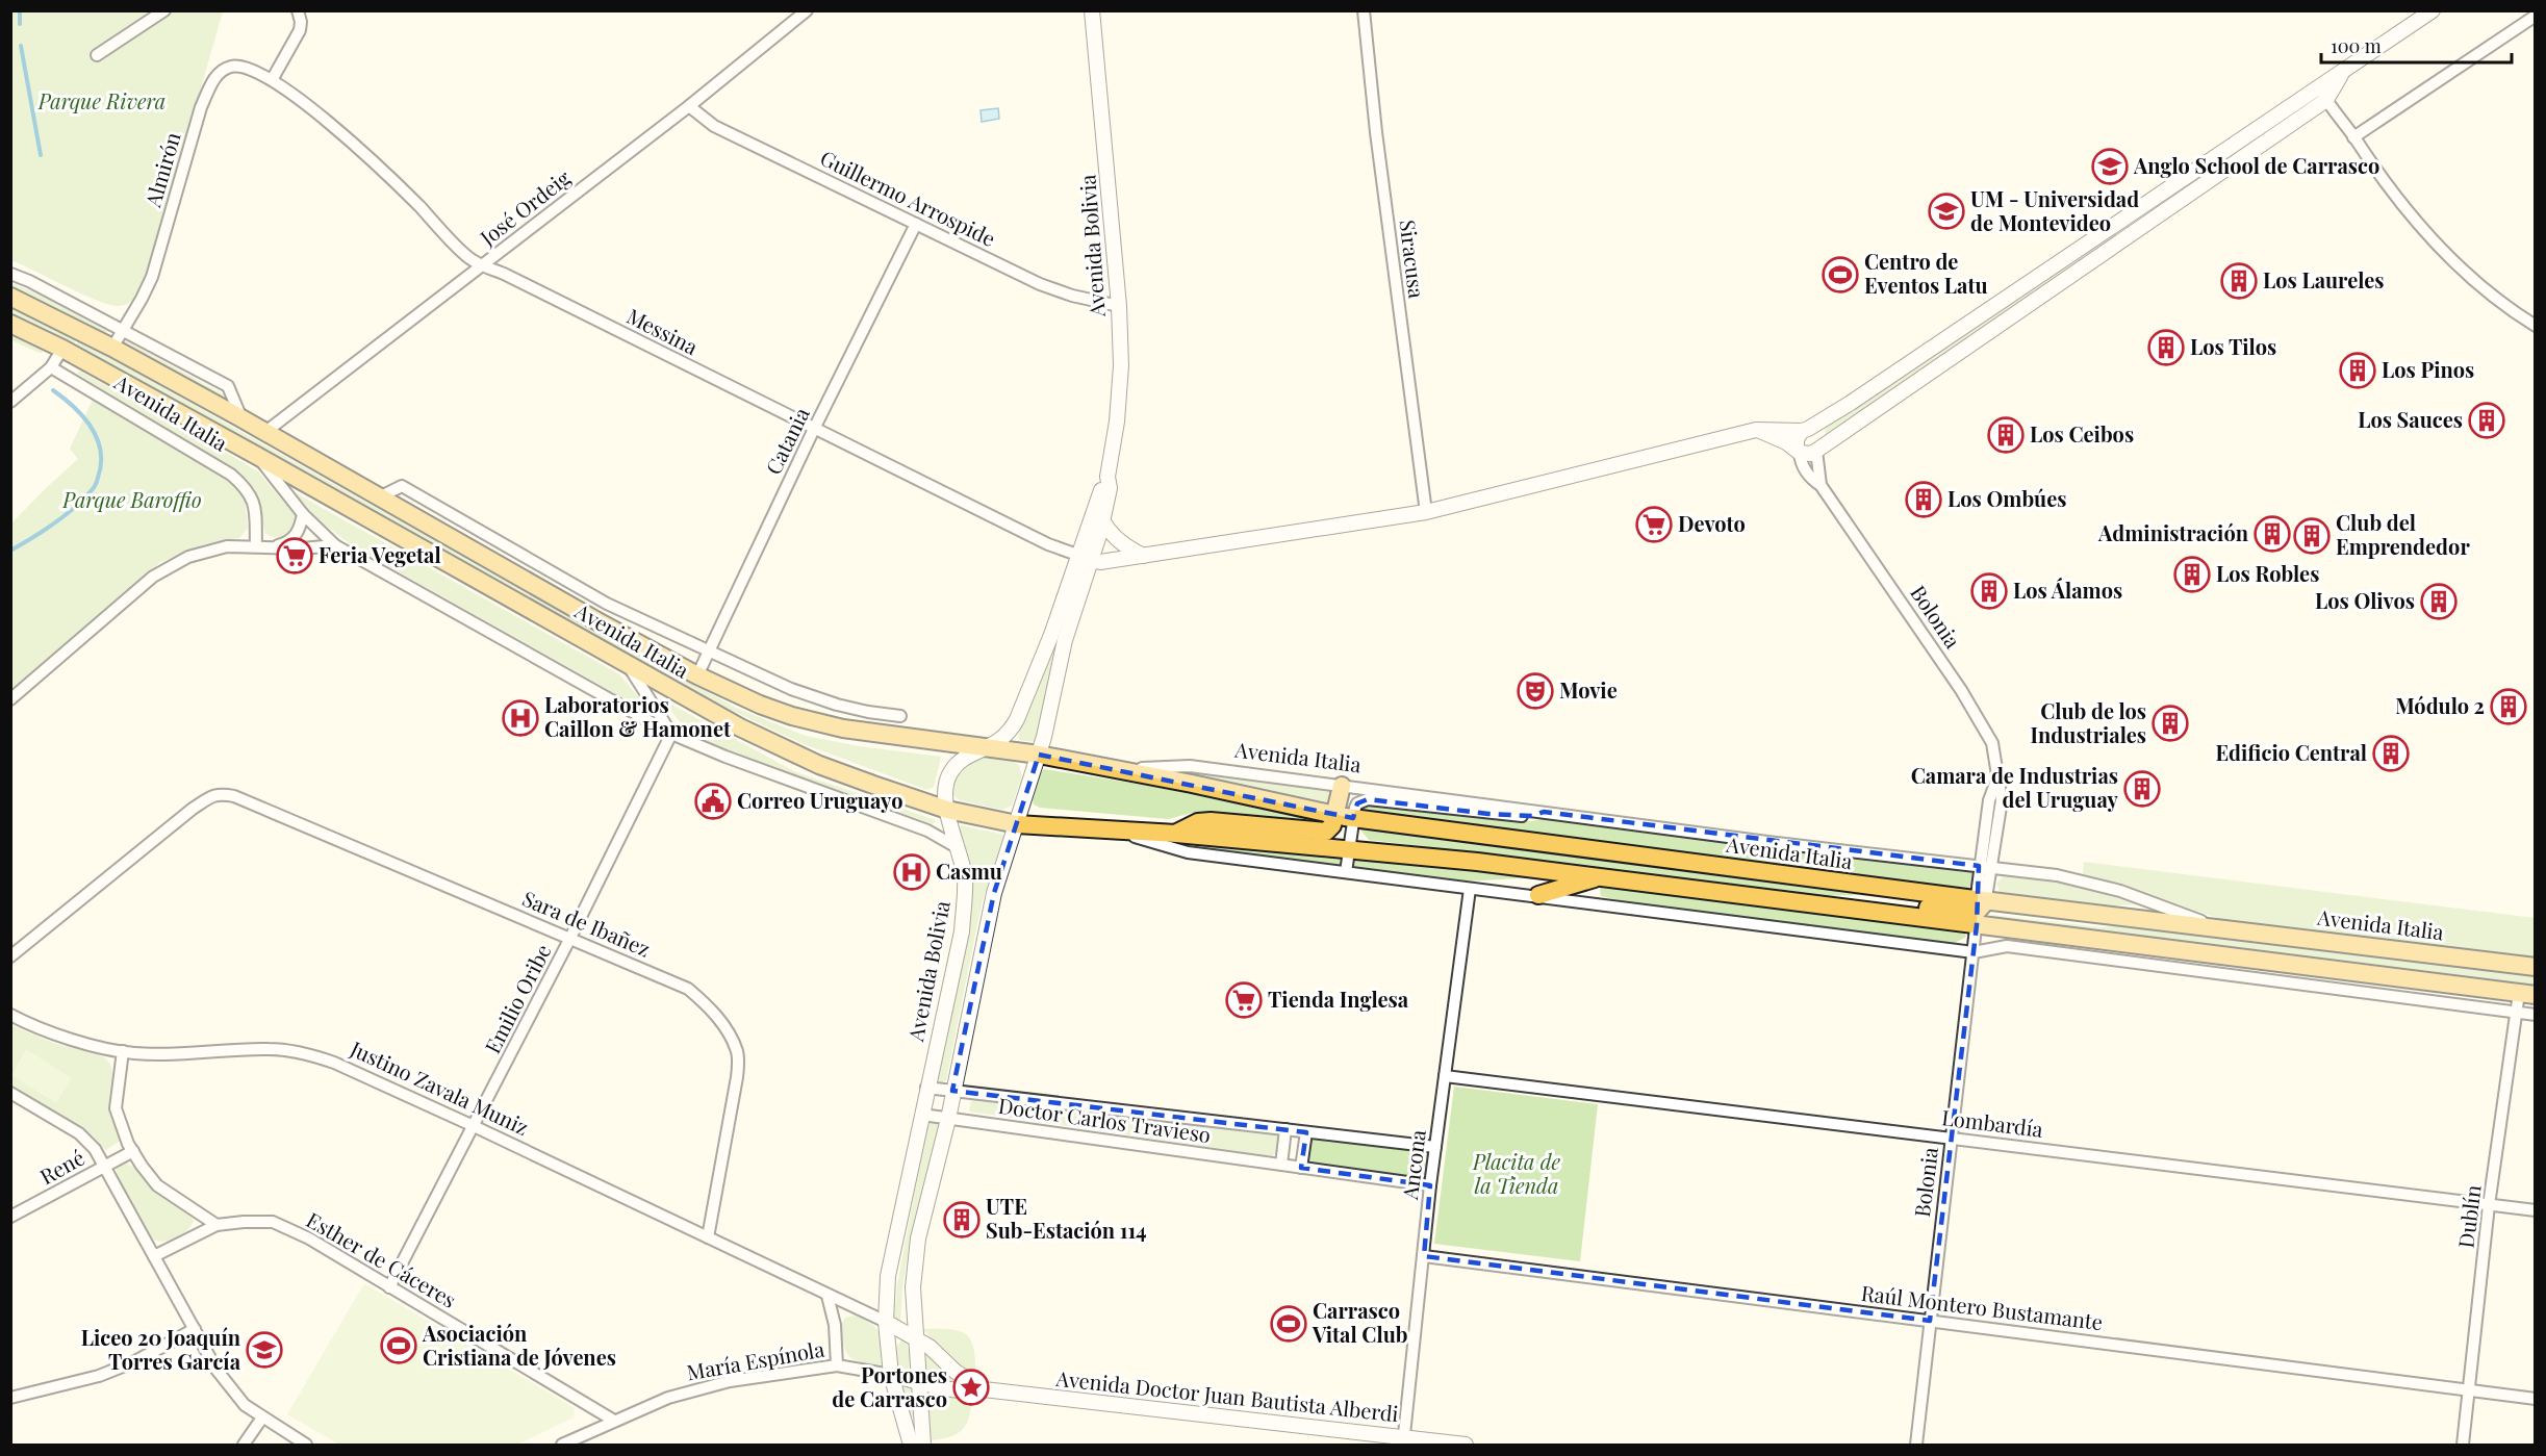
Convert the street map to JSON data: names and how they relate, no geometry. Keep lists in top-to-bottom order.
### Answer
{
  "streets": {
    "main road": ["Avenida Italia"],
    "street": [
      "Almirón",
      "Guillermo Arrospide",
      "José Ordeig",
      "Avenida Bolivia",
      "Siracusa",
      "Messina",
      "Catania",
      "Bolonia",
      "Sara de Ibañez",
      "Emilio Oribe",
      "Justino Zavala Muniz",
      "Doctor Carlos Travieso",
      "Lombardía",
      "Ancona",
      "René",
      "Dublín",
      "Esther de Cáceres",
      "Raúl Montero Bustamante",
      "María Espínola",
      "Avenida Doctor Juan Bautista Alberdi"
    ]
  },
  "crossings": [
    ["Almirón", "Messina"],
    ["Almirón", "Avenida Italia"],
    ["Guillermo Arrospide", "José Ordeig"],
    ["Guillermo Arrospide", "Avenida Bolivia"],
    ["Guillermo Arrospide", "Catania"],
    ["José Ordeig", "Messina"],
    ["José Ordeig", "Avenida Italia"],
    ["Avenida Bolivia", "Messina"],
    ["Avenida Bolivia", "Avenida Italia"],
    ["Avenida Bolivia", "Justino Zavala Muniz"],
    ["Avenida Bolivia", "Doctor Carlos Travieso"],
    ["Avenida Bolivia", "María Espínola"],
    ["Avenida Bolivia", "Avenida Doctor Juan Bautista Alberdi"],
    ["Messina", "Catania"],
    ["Avenida Italia", "Catania"],
    ["Avenida Italia", "Bolonia"],
    ["Avenida Italia", "Emilio Oribe"],
    ["Avenida Italia", "Ancona"],
    ["Avenida Italia", "Dublín"],
    ["Bolonia", "Lombardía"],
    ["Bolonia", "Raúl Montero Bustamante"],
    ["Sara de Ibañez", "Emilio Oribe"],
    ["Sara de Ibañez", "Justino Zavala Muniz"],
    ["Emilio Oribe", "Justino Zavala Muniz"],
    ["Emilio Oribe", "Esther de Cáceres"],
    ["Justino Zavala Muniz", "Avenida Doctor Juan Bautista Alberdi"],
    ["Doctor Carlos Travieso", "Ancona"],
    ["Lombardía", "Ancona"],
    ["Lombardía", "Dublín"],
    ["Ancona", "Raúl Montero Bustamante"],
    ["Ancona", "Avenida Doctor Juan Bautista Alberdi"],
    ["Dublín", "Raúl Montero Bustamante"],
    ["Esther de Cáceres", "María Espínola"],
    ["María Espínola", "Avenida Doctor Juan Bautista Alberdi"]
  ],
  "parks": ["Parque Rivera", "Parque Baroffio", "Placita de la Tienda"],
  "places": {
    "school or university": ["Anglo School de Carrasco", "UM - Universidad de Montevideo", "Liceo 20 Joaquín Torres García"],
    "sports": ["Centro de Eventos Latu", "Carrasco Vital Club", "Asociación Cristiana de Jóvenes"],
    "building": [
      "Los Laureles",
      "Los Tilos",
      "Los Pinos",
      "Los Sauces",
      "Los Ceibos",
      "Los Ombúes",
      "Administración",
      "Club del Emprendedor",
      "Los Robles",
      "Los Álamos",
      "Los Olivos",
      "Módulo 2",
      "Club de los Industriales",
      "Edificio Central",
      "Camara de Industrias del Uruguay",
      "UTE Sub-Estación 114"
    ],
    "supermarket": ["Devoto", "Feria Vegetal", "Tienda Inglesa"],
    "theatre": ["Movie"],
    "hospital": ["Laboratorios Caillon & Hamonet", "Casmu"],
    "public building": ["Correo Uruguayo"],
    "place": ["Portones de Carrasco"]
  },
  "scale_bar": "100 m"
}
